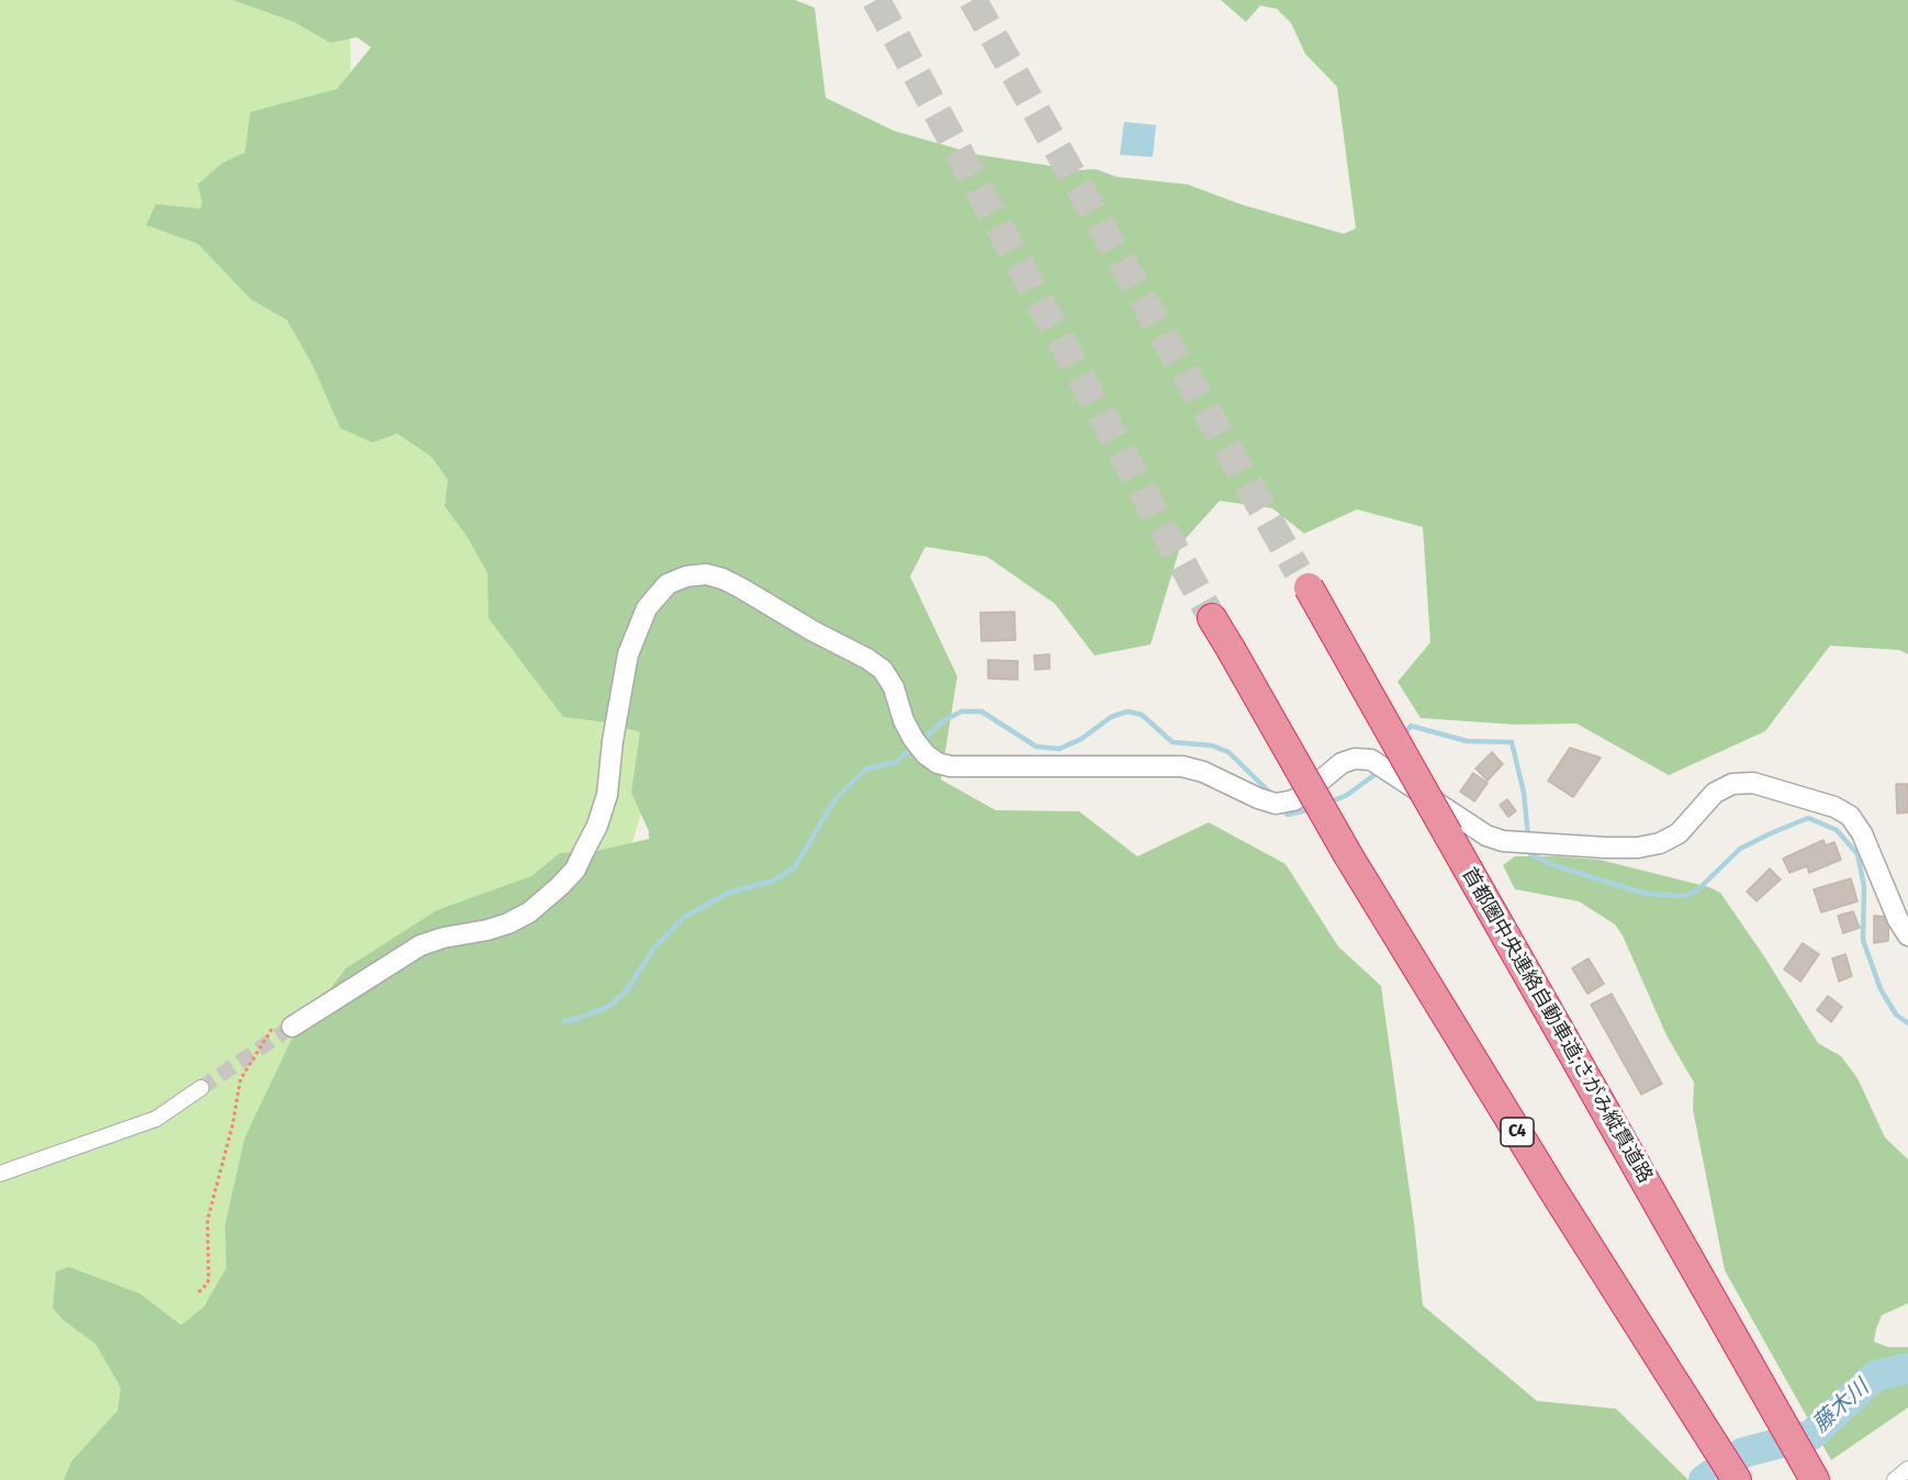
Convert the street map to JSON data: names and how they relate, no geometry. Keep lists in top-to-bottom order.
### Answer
{
  "streets": {
    "highway": ["首都圏中央連絡自動車道;さがみ縦貫道路", "C4"]
  },
  "water": ["藤木川"]
}
